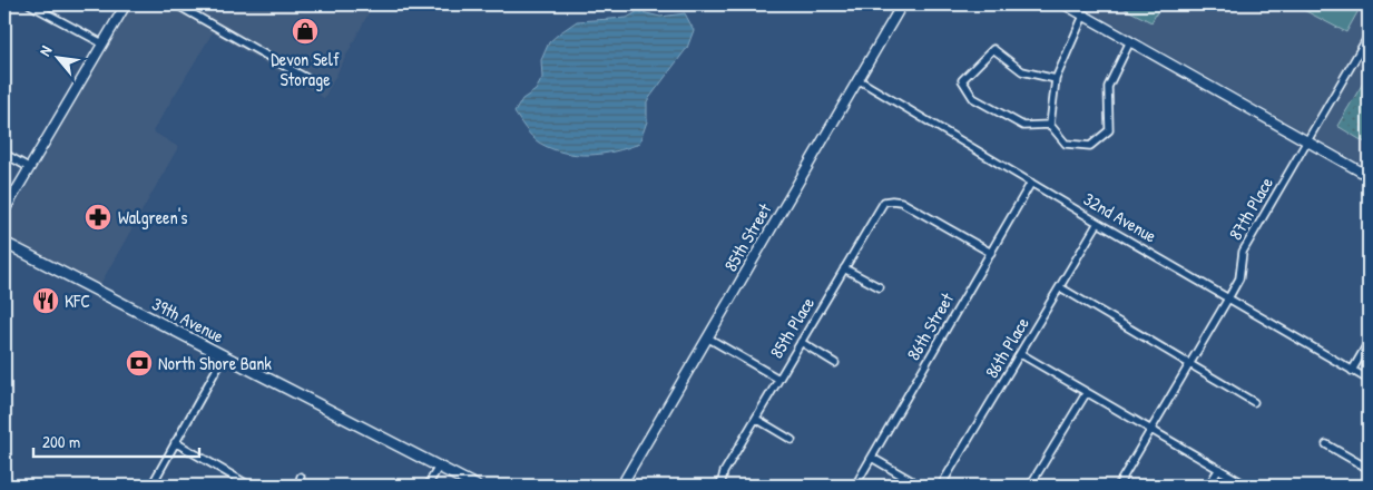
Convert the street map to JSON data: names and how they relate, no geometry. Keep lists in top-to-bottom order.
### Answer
{
  "streets": {
    "main road": ["39th Avenue"],
    "street": [
      "87th Place",
      "32nd Avenue",
      "85th Street",
      "86th Street",
      "85th Place",
      "86th Place"
    ]
  },
  "crossings": [
    ["87th Place", "32nd Avenue"],
    ["32nd Avenue", "85th Street"],
    ["32nd Avenue", "86th Street"],
    ["32nd Avenue", "86th Place"],
    ["86th Street", "85th Place"]
  ],
  "places": {
    "shop": ["Devon Self Storage"],
    "pharmacy": ["Walgreen's"],
    "restaurant": ["KFC"],
    "bank": ["North Shore Bank"]
  },
  "scale_bar": "200 m",
  "north": "top left"
}
